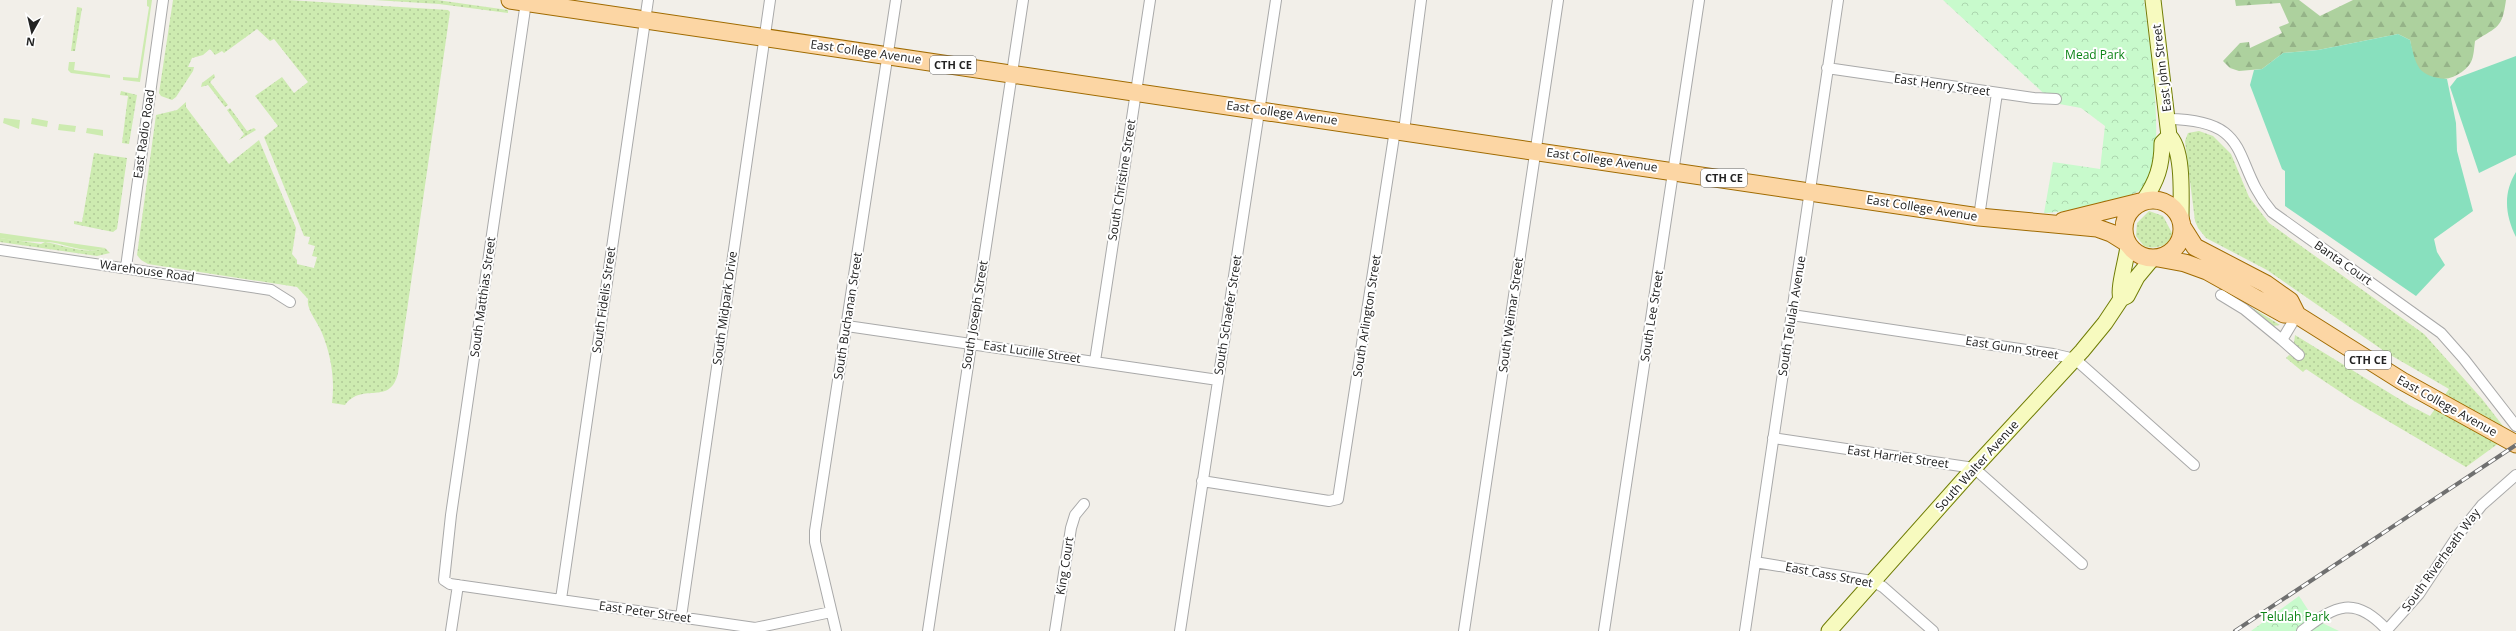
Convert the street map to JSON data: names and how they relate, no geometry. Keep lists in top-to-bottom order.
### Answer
{
  "streets": {
    "main road": [
      "East College Avenue",
      "CTH CE",
      "East John Street",
      "South Walter Avenue"
    ],
    "street": [
      "East Henry Street",
      "East Radio Road",
      "South Christine Street",
      "Banta Court",
      "Warehouse Road",
      "South Matthias Street",
      "South Fidelis Street",
      "South Midpark Drive",
      "South Joseph Street",
      "South Schaefer Street",
      "South Weimar Street",
      "South Buchanan Street",
      "South Arlington Street",
      "South Lee Street",
      "South Telulah Avenue",
      "East Gunn Street",
      "East Lucille Street",
      "East Harriet Street",
      "South Riverheath Way",
      "King Court",
      "East Cass Street",
      "East Peter Street"
    ]
  },
  "crossings": [
    ["East College Avenue", "East John Street"],
    ["East College Avenue", "South Christine Street"],
    ["East College Avenue", "South Matthias Street"],
    ["East College Avenue", "South Fidelis Street"],
    ["East College Avenue", "South Midpark Drive"],
    ["East College Avenue", "South Joseph Street"],
    ["East College Avenue", "South Schaefer Street"],
    ["East College Avenue", "South Weimar Street"],
    ["East College Avenue", "South Buchanan Street"],
    ["East College Avenue", "South Arlington Street"],
    ["East College Avenue", "South Lee Street"],
    ["East College Avenue", "South Telulah Avenue"],
    ["East College Avenue", "South Walter Avenue"],
    ["East John Street", "Banta Court"],
    ["East John Street", "South Walter Avenue"],
    ["East Henry Street", "South Telulah Avenue"],
    ["East Radio Road", "Warehouse Road"],
    ["South Christine Street", "East Lucille Street"],
    ["South Matthias Street", "East Peter Street"],
    ["South Fidelis Street", "East Peter Street"],
    ["South Midpark Drive", "East Peter Street"],
    ["South Joseph Street", "East Lucille Street"],
    ["South Schaefer Street", "South Arlington Street"],
    ["South Schaefer Street", "East Lucille Street"],
    ["South Buchanan Street", "East Lucille Street"],
    ["South Buchanan Street", "East Peter Street"],
    ["South Telulah Avenue", "East Gunn Street"],
    ["South Telulah Avenue", "East Harriet Street"],
    ["South Telulah Avenue", "East Cass Street"],
    ["East Gunn Street", "South Walter Avenue"],
    ["East Harriet Street", "South Walter Avenue"],
    ["South Walter Avenue", "East Cass Street"]
  ],
  "parks": ["Mead Park", "Telulah Park"],
  "north": "bottom"
}
